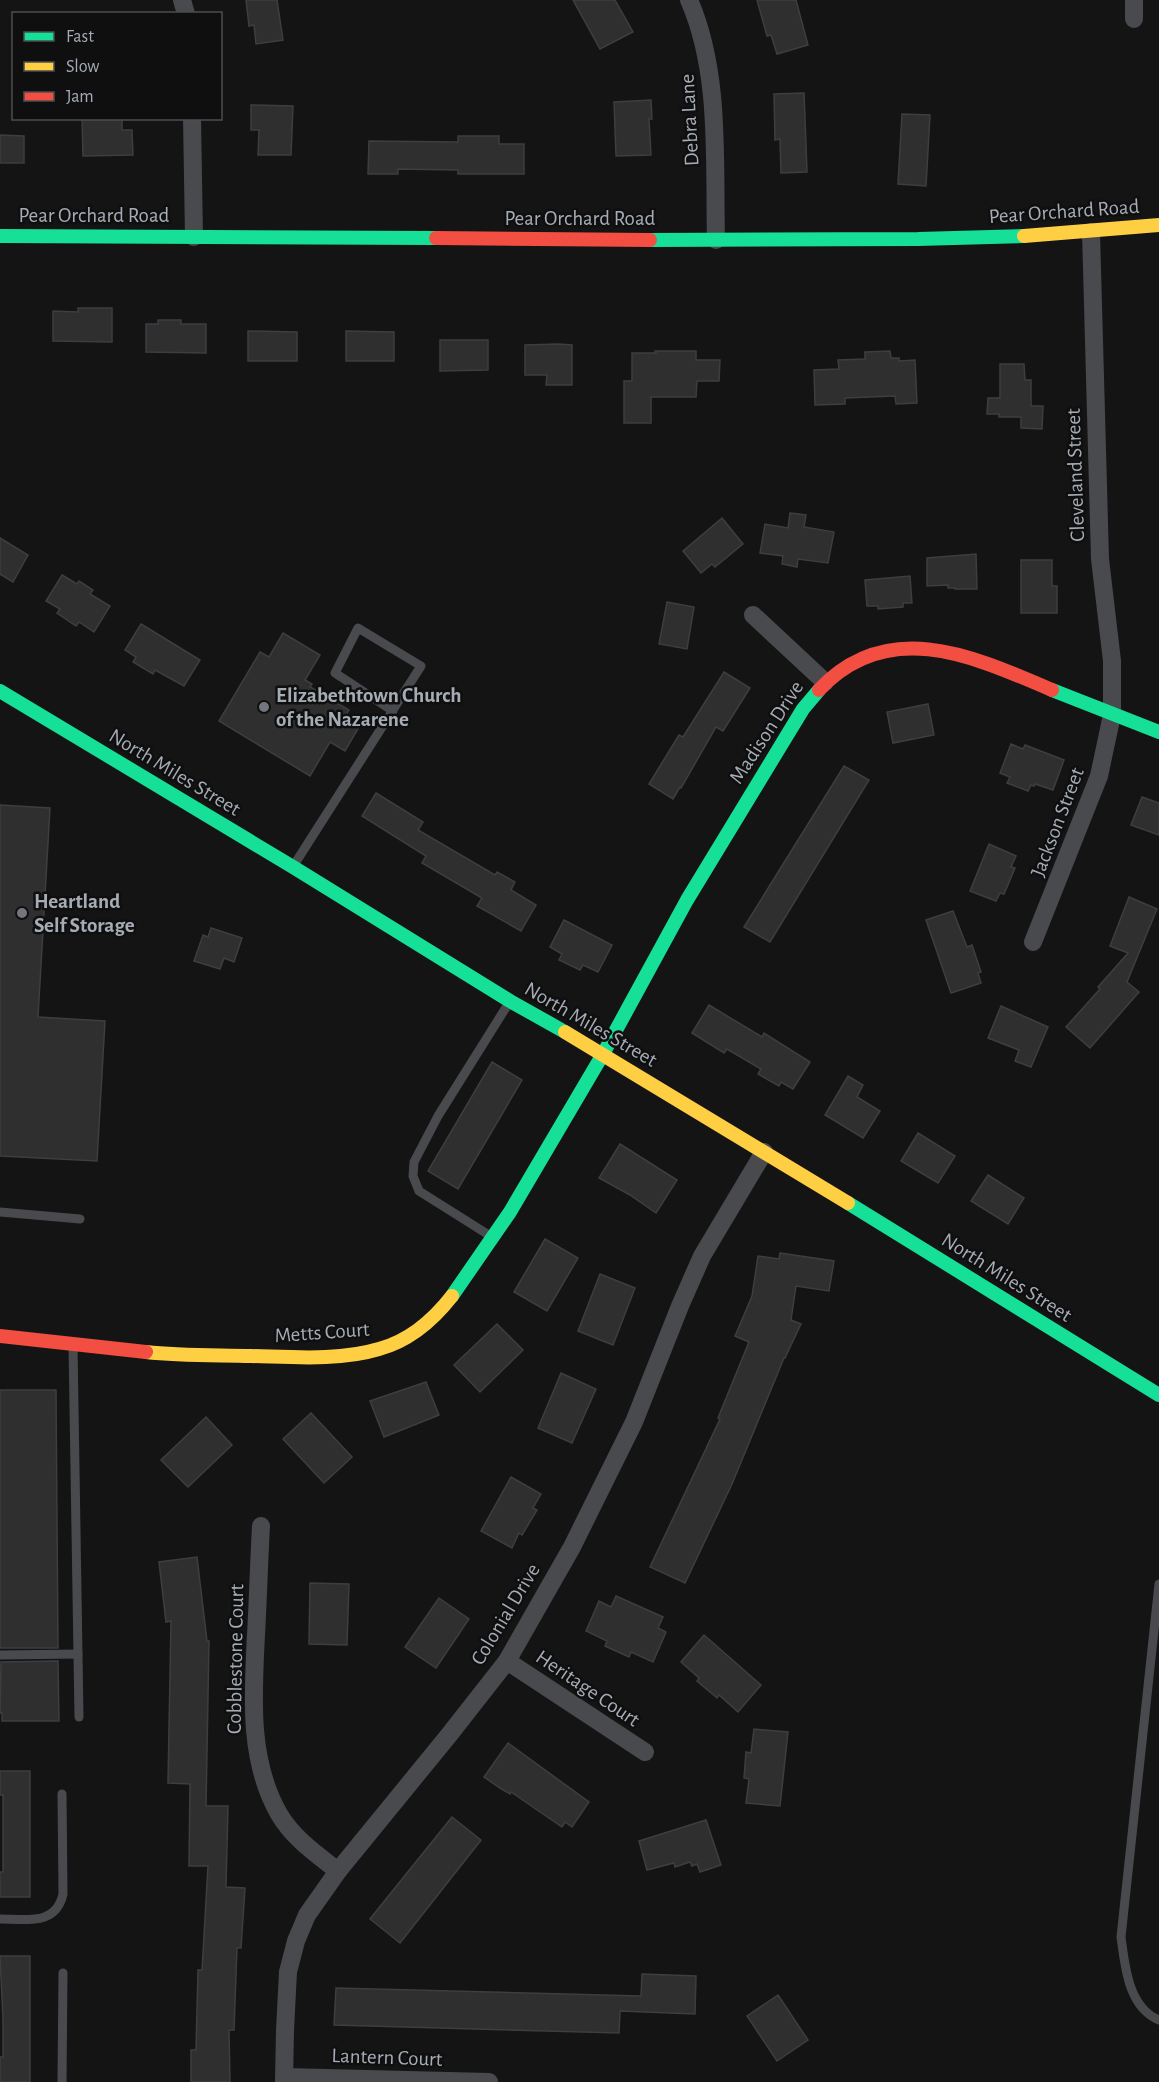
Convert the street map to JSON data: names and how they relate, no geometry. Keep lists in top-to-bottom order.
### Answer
{
  "streets": {
    "street": [
      "Debra Lane",
      "Pear Orchard Road",
      "Cleveland Street",
      "Madison Drive",
      "North Miles Street",
      "Jackson Street",
      "Metts Court",
      "Colonial Drive",
      "Cobblestone Court",
      "Heritage Court",
      "Lantern Court"
    ]
  },
  "crossings": [
    ["Debra Lane", "Pear Orchard Road"],
    ["Pear Orchard Road", "Cleveland Street"],
    ["Cleveland Street", "Madison Drive"],
    ["Cleveland Street", "Jackson Street"],
    ["Madison Drive", "North Miles Street"],
    ["Madison Drive", "Jackson Street"],
    ["Madison Drive", "Metts Court"],
    ["North Miles Street", "Metts Court"],
    ["North Miles Street", "Colonial Drive"],
    ["Colonial Drive", "Cobblestone Court"],
    ["Colonial Drive", "Heritage Court"],
    ["Colonial Drive", "Lantern Court"]
  ],
  "places": ["Elizabethtown Church of the Nazarene", "Heartland Self Storage"],
  "legend": ["Fast", "Slow", "Jam"]
}
